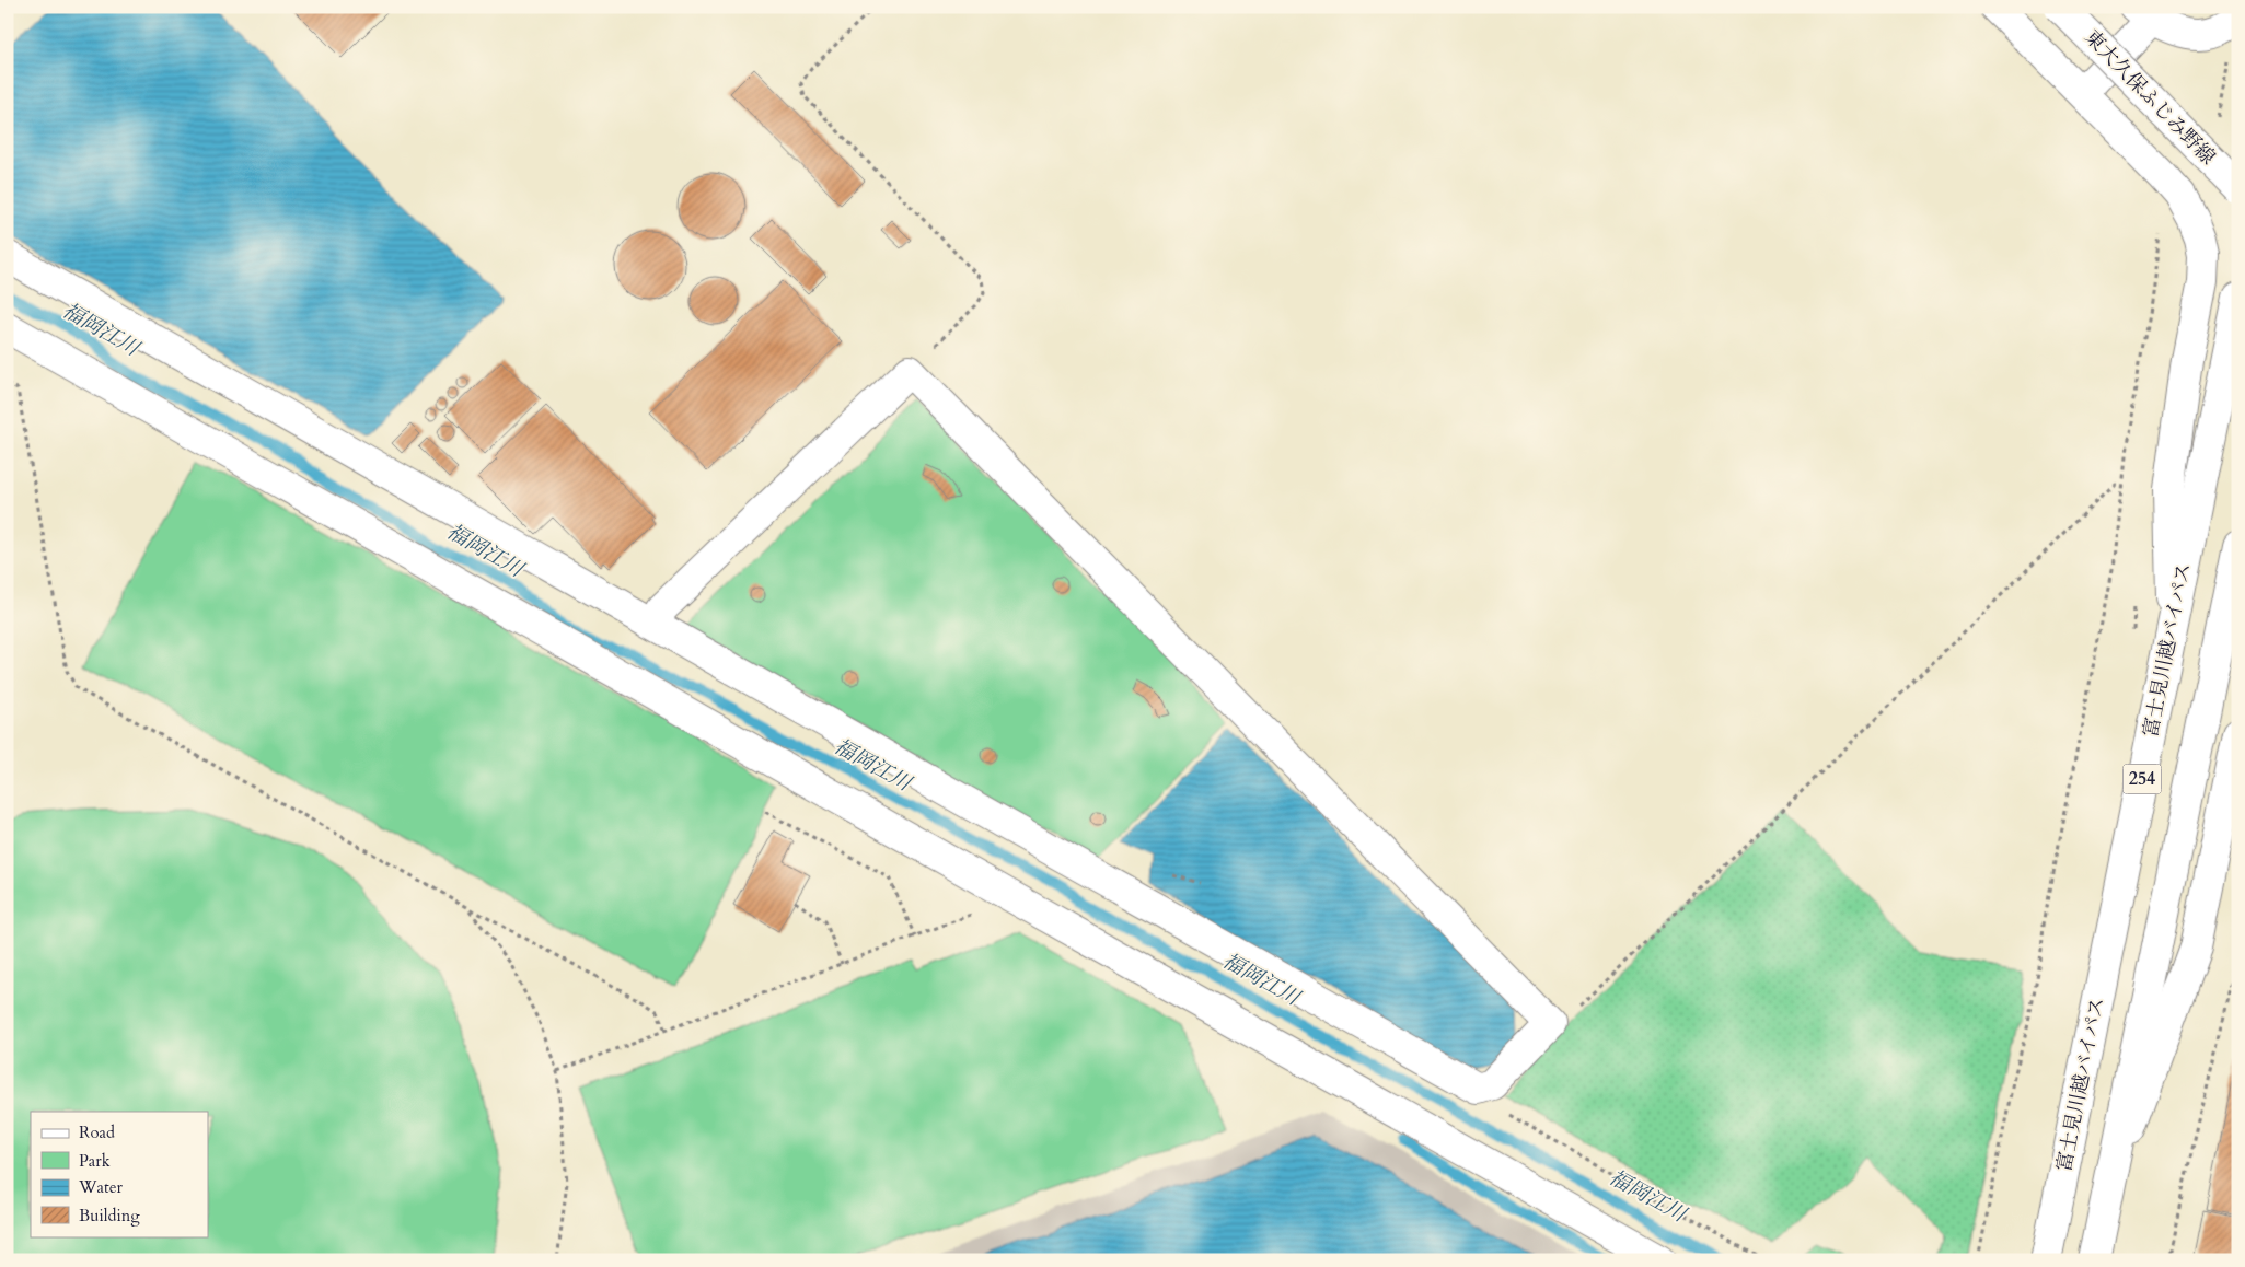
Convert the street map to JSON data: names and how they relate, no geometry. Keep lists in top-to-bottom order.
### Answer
{
  "streets": {
    "main road": ["東大久保ふじみ野線", "富士見川越バイパス", "254"]
  },
  "water": ["福岡江川"],
  "legend": [
    "Road",
    "Park",
    "Water",
    "Building"
  ]
}
